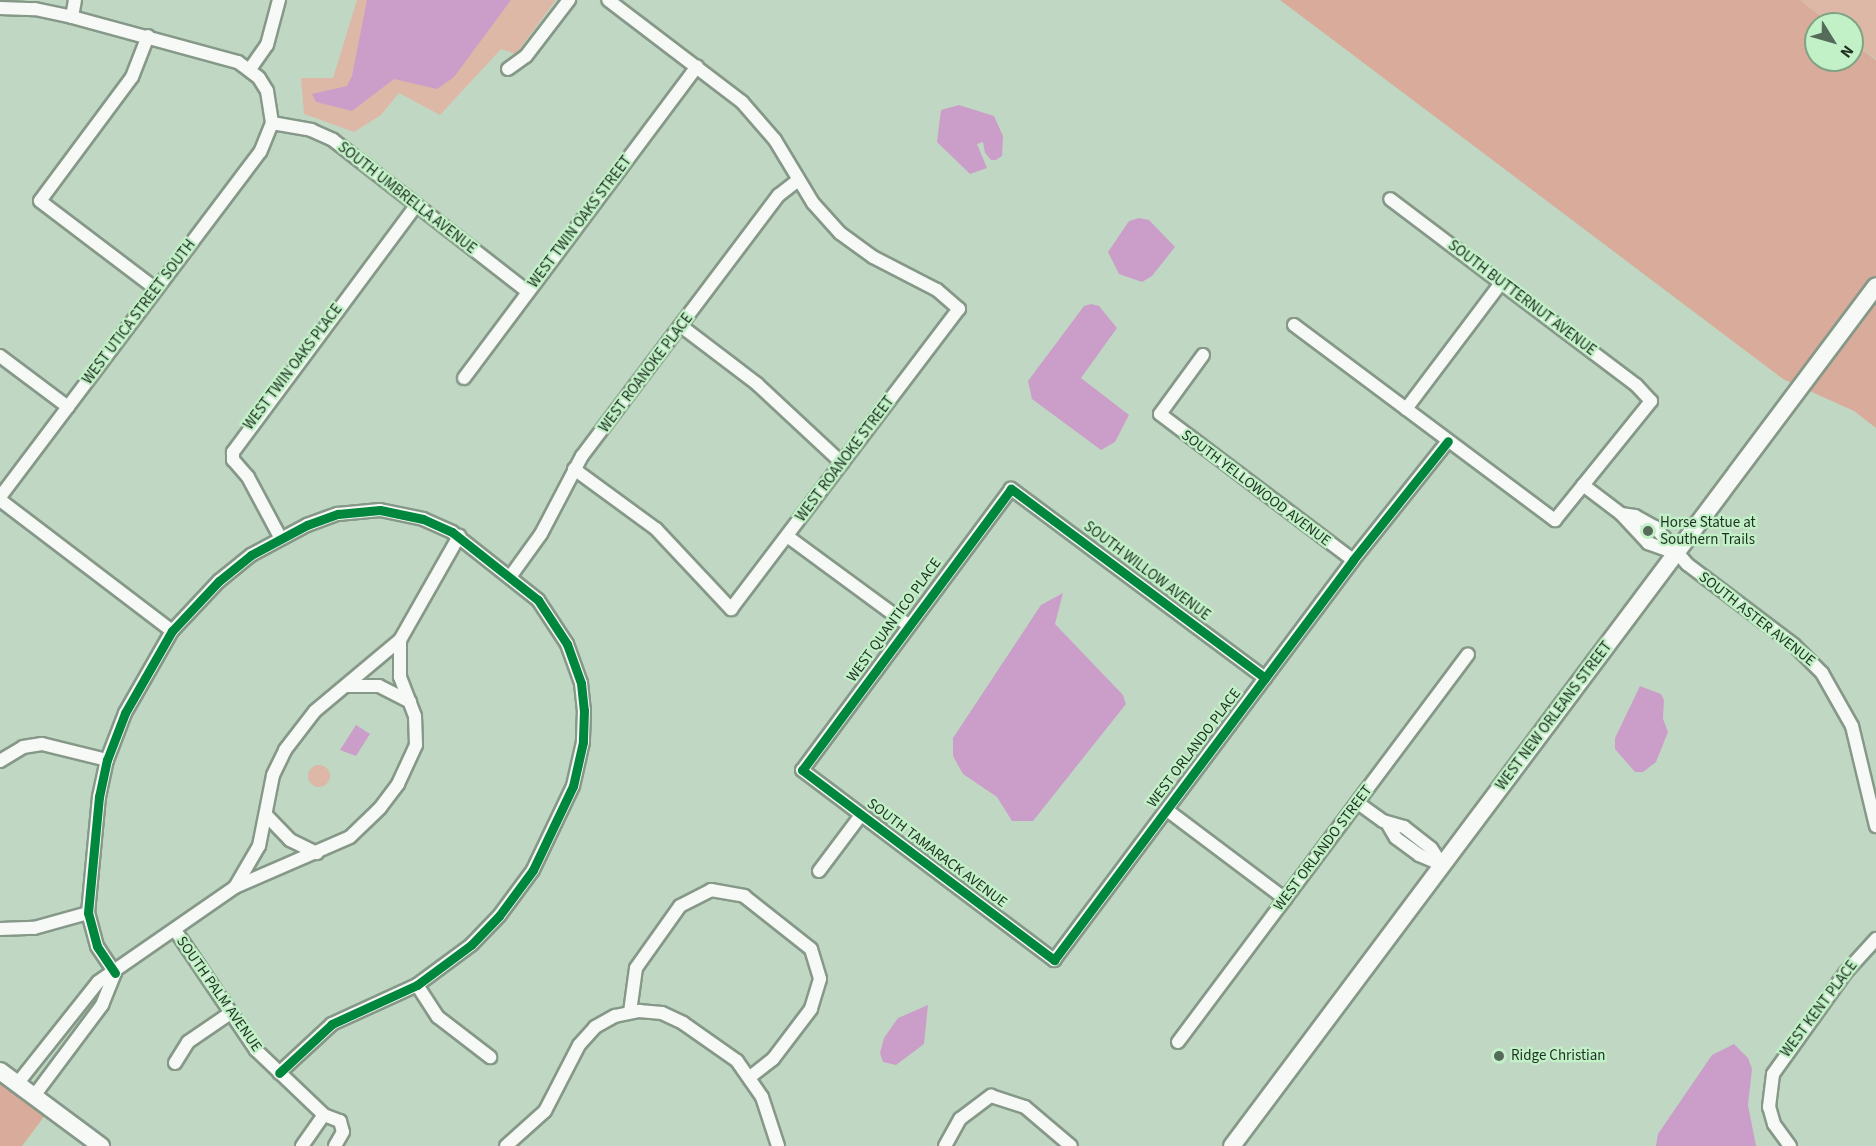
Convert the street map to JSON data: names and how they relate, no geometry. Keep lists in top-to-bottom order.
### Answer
{
  "streets": {
    "street": [
      "SOUTH UMBRELLA AVENUE",
      "WEST TWIN OAKS STREET",
      "SOUTH BUTTERNUT AVENUE",
      "WEST UTICA STREET SOUTH",
      "WEST TWIN OAKS PLACE",
      "WEST ROANOKE PLACE",
      "WEST ROANOKE STREET",
      "SOUTH YELLOWOOD AVENUE",
      "SOUTH WILLOW AVENUE",
      "SOUTH ASTER AVENUE",
      "WEST QUANTICO PLACE",
      "WEST NEW ORLEANS STREET",
      "WEST ORLANDO PLACE",
      "WEST ORLANDO STREET",
      "SOUTH TAMARACK AVENUE",
      "SOUTH PALM AVENUE",
      "WEST KENT PLACE"
    ]
  },
  "crossings": [
    ["SOUTH UMBRELLA AVENUE", "WEST TWIN OAKS STREET"],
    ["SOUTH UMBRELLA AVENUE", "WEST UTICA STREET SOUTH"],
    ["SOUTH UMBRELLA AVENUE", "WEST TWIN OAKS PLACE"],
    ["SOUTH BUTTERNUT AVENUE", "SOUTH ASTER AVENUE"],
    ["WEST ROANOKE PLACE", "WEST ROANOKE STREET"],
    ["SOUTH YELLOWOOD AVENUE", "WEST ORLANDO PLACE"],
    ["SOUTH WILLOW AVENUE", "WEST QUANTICO PLACE"],
    ["SOUTH WILLOW AVENUE", "WEST ORLANDO PLACE"],
    ["SOUTH ASTER AVENUE", "WEST NEW ORLEANS STREET"],
    ["WEST QUANTICO PLACE", "SOUTH TAMARACK AVENUE"],
    ["WEST ORLANDO PLACE", "SOUTH TAMARACK AVENUE"]
  ],
  "places": ["Horse Statue at Southern Trails", "Ridge Christian"],
  "north": "bottom right"
}
